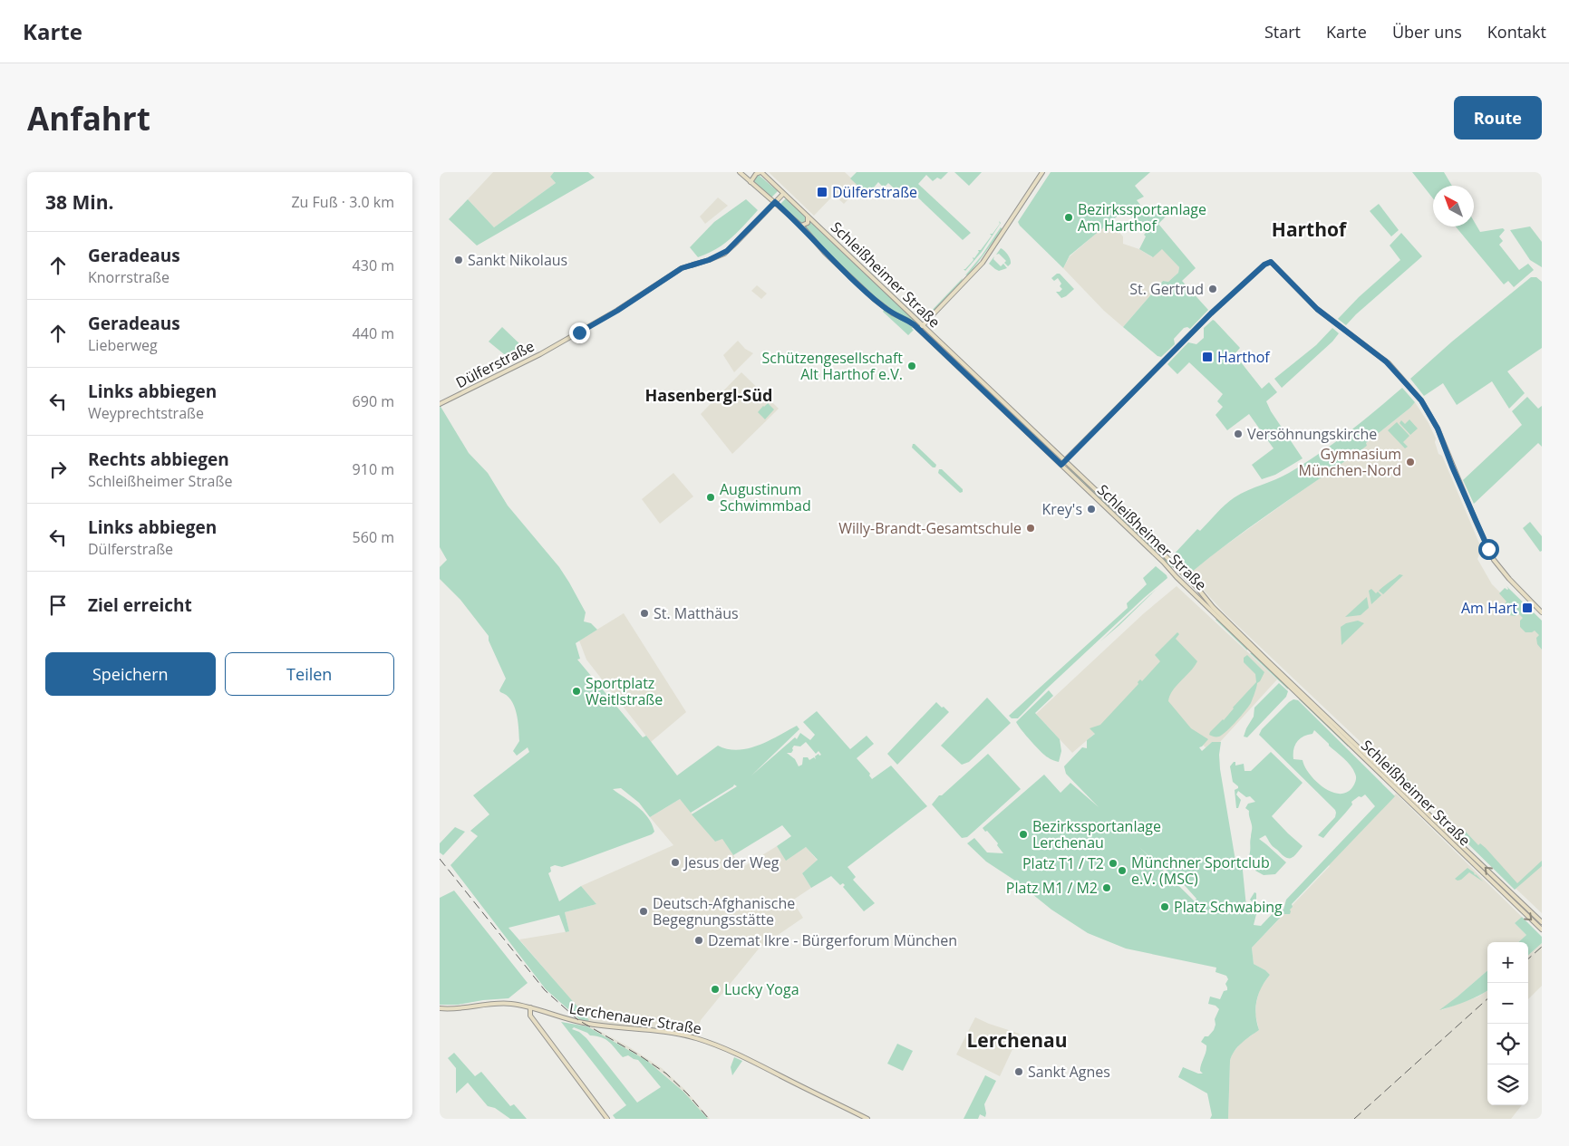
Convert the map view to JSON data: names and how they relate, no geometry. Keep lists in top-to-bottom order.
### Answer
{
  "streets": {
    "main road": ["Schleißheimer Straße", "Dülferstraße", "Lerchenauer Straße"]
  },
  "crossings": [
    ["Schleißheimer Straße", "Dülferstraße"]
  ],
  "districts": ["Harthof", "Hasenbergl-Süd", "Lerchenau"],
  "places": {
    "transit": ["Dülferstraße", "Harthof", "Am Hart"],
    "other": [
      "Bezirkssportanlage Am Harthof",
      "Sankt Nikolaus",
      "St. Gertrud",
      "Schützengesellschaft Alt Harthof e.V.",
      "Versöhnungskirche",
      "Gymnasium München-Nord",
      "Augustinum Schwimmbad",
      "Krey's",
      "Willy-Brandt-Gesamtschule",
      "St. Matthäus",
      "Sportplatz Weitlstraße",
      "Bezirkssportanlage Lerchenau",
      "Jesus der Weg",
      "Platz T1 / T2",
      "Münchner Sportclub e.V. (MSC)",
      "Platz M1 / M2",
      "Platz Schwabing",
      "Deutsch-Afghanische Begegnungsstätte",
      "Dzemat Ikre - Bürgerforum München",
      "Lucky Yoga",
      "Sankt Agnes"
    ]
  },
  "north": "top left",
  "page": {
    "header": "Karte",
    "nav": [
      "Start",
      "Karte",
      "Über uns",
      "Kontakt"
    ],
    "buttons": [
      "Route",
      ["Speichern", "Teilen"]
    ],
    "title": "Anfahrt",
    "heading": ["38 Min.", "Zu Fuß · 3.0 km"],
    "list": [
      ["Geradeaus", "Knorrstraße", "430 m"],
      ["Geradeaus", "Lieberweg", "440 m"],
      ["Links abbiegen", "Weyprechtstraße", "690 m"],
      ["Rechts abbiegen", "Schleißheimer Straße", "910 m"],
      ["Links abbiegen", "Dülferstraße", "560 m"],
      "Ziel erreicht"
    ],
    "map_buttons": ["+", "−"]
  }
}
